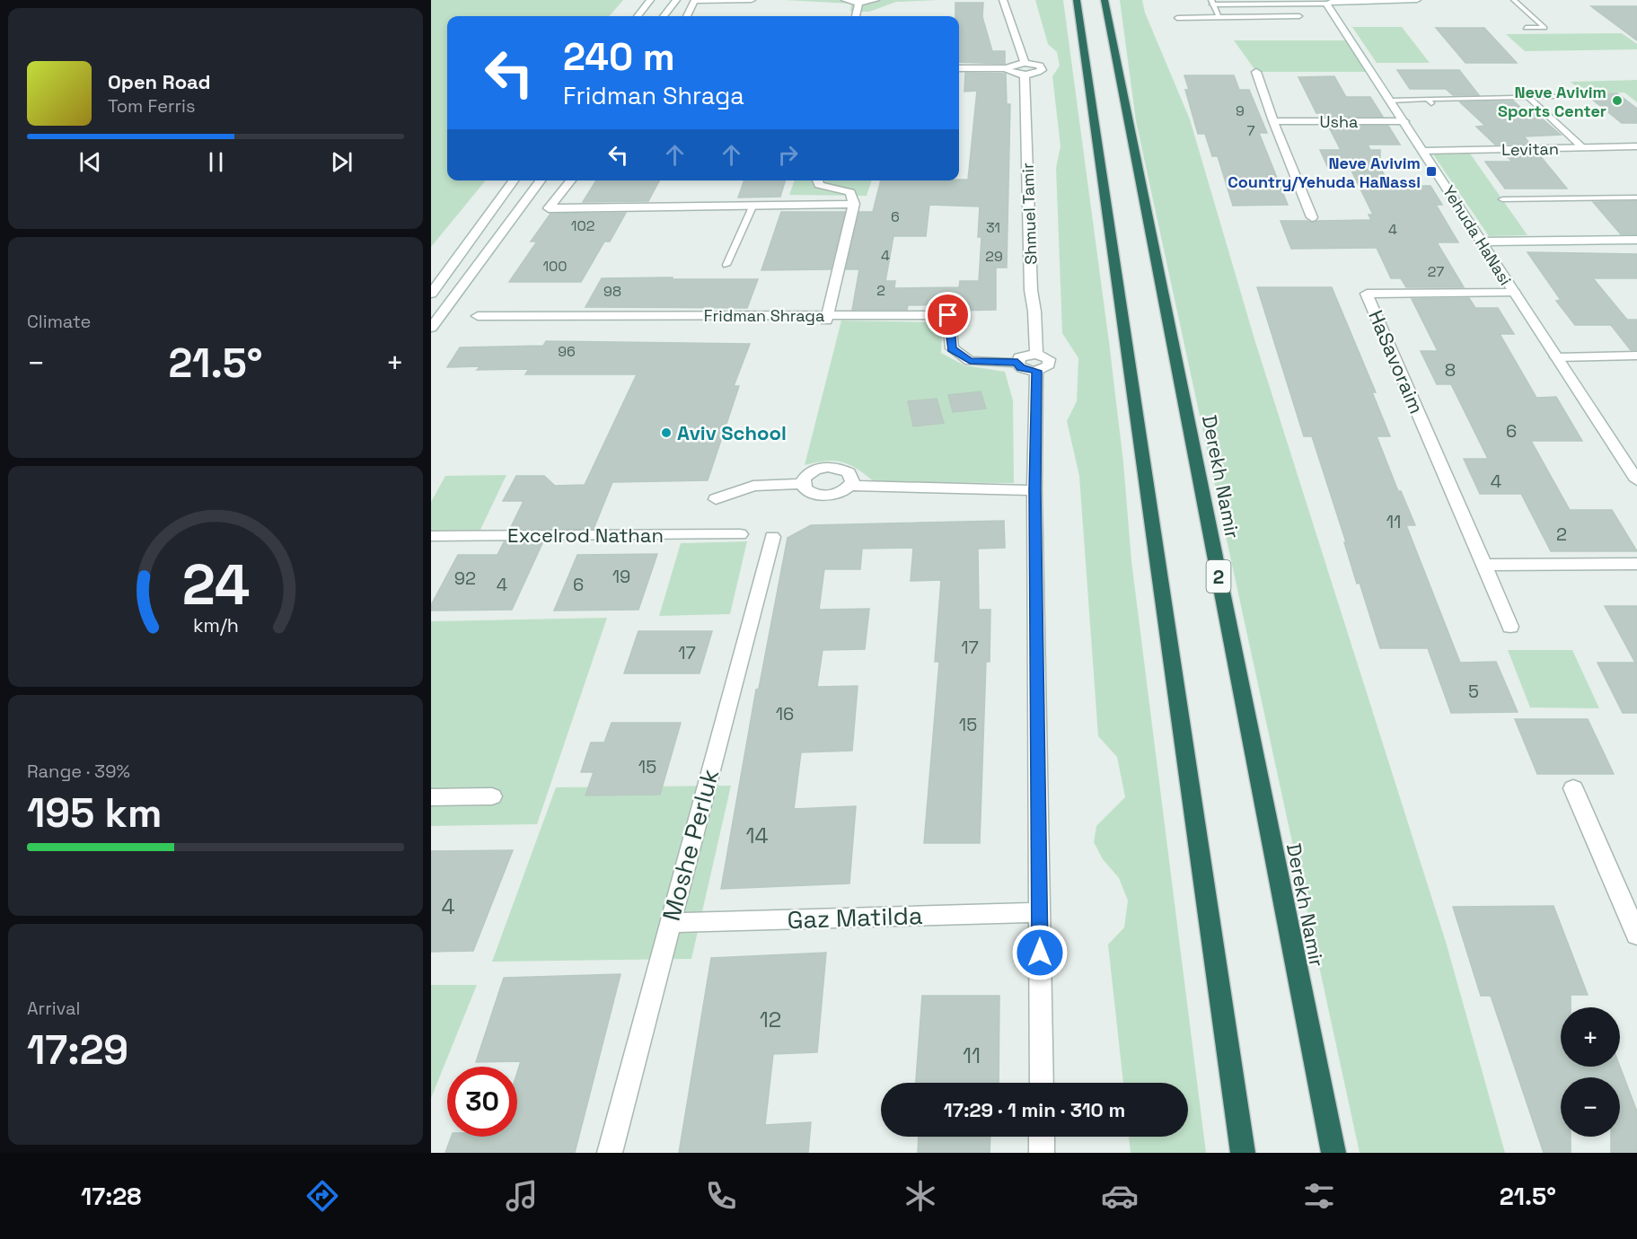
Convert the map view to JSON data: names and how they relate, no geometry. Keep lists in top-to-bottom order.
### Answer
{
  "streets": {
    "highway": ["Derekh Namir", "2"],
    "street": [
      "Usha",
      "Levitan",
      "Shmuel Tamir",
      "Yehuda HaNasi",
      "Fridman Shraga",
      "HaSavoraim",
      "Excelrod Nathan",
      "Moshe Perluk",
      "Gaz Matilda"
    ]
  },
  "crossings": [
    ["Usha", "Yehuda HaNasi"],
    ["Levitan", "Yehuda HaNasi"],
    ["Shmuel Tamir", "Fridman Shraga"],
    ["Shmuel Tamir", "Gaz Matilda"],
    ["Yehuda HaNasi", "HaSavoraim"],
    ["Moshe Perluk", "Gaz Matilda"]
  ],
  "places": {
    "other": ["Neve Avivim Sports Center", "Aviv School"],
    "transit": ["Neve Avivim Country/Yehuda HaNassi"]
  },
  "house_numbers": [
    "9",
    "7",
    "6",
    "102",
    "31",
    "4",
    "4",
    "29",
    "100",
    "27",
    "2",
    "98",
    "96",
    "8",
    "6",
    "4",
    "11",
    "2",
    "19",
    "92",
    "4",
    "6",
    "17",
    "17",
    "5",
    "16",
    "15",
    "15",
    "14",
    "4",
    "12",
    "11"
  ],
  "page": {
    "turn": ["240 m", "Fridman Shraga"],
    "song": ["Open Road", "Tom Ferris"],
    "tile": [
      "Climate",
      ["Range · 39%", "195 km"],
      ["Arrival", "17:29"]
    ],
    "heat": ["−", "21.5°", "+"],
    "map_buttons": ["+", "−"],
    "limit": "30",
    "trip": "17:29 · 1 min · 310 m",
    "tabs": ["17:28", "21.5°"],
    "gauge": ["24", "km/h"]
  }
}
